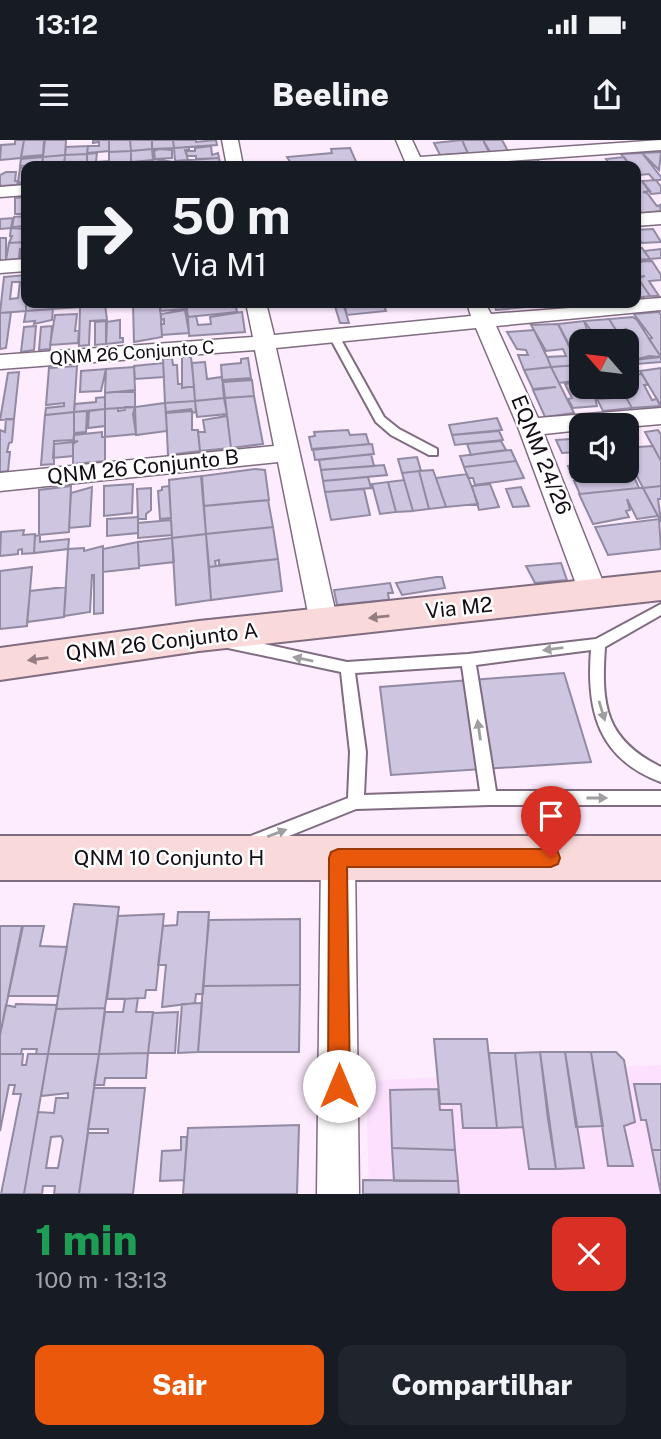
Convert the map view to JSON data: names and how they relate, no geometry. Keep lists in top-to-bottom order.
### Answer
{
  "streets": {
    "main road": ["Via M2", "QNM 26 Conjunto A", "QNM 10 Conjunto H"],
    "street": ["QNM 26 Conjunto C", "EQNM 24/26", "QNM 26 Conjunto B"]
  },
  "crossings": [
    ["EQNM 24/26", "Via M2"],
    ["Via M2", "QNM 26 Conjunto A"]
  ],
  "one_way": ["Via M2", "QNM 26 Conjunto A"],
  "north": "top left",
  "page": {
    "status": "13:12",
    "header": "Beeline",
    "turn": ["50 m", "Via M1"],
    "heading": ["1 min", "100 m · 13:13"],
    "buttons": ["Sair", "Compartilhar"]
  }
}
